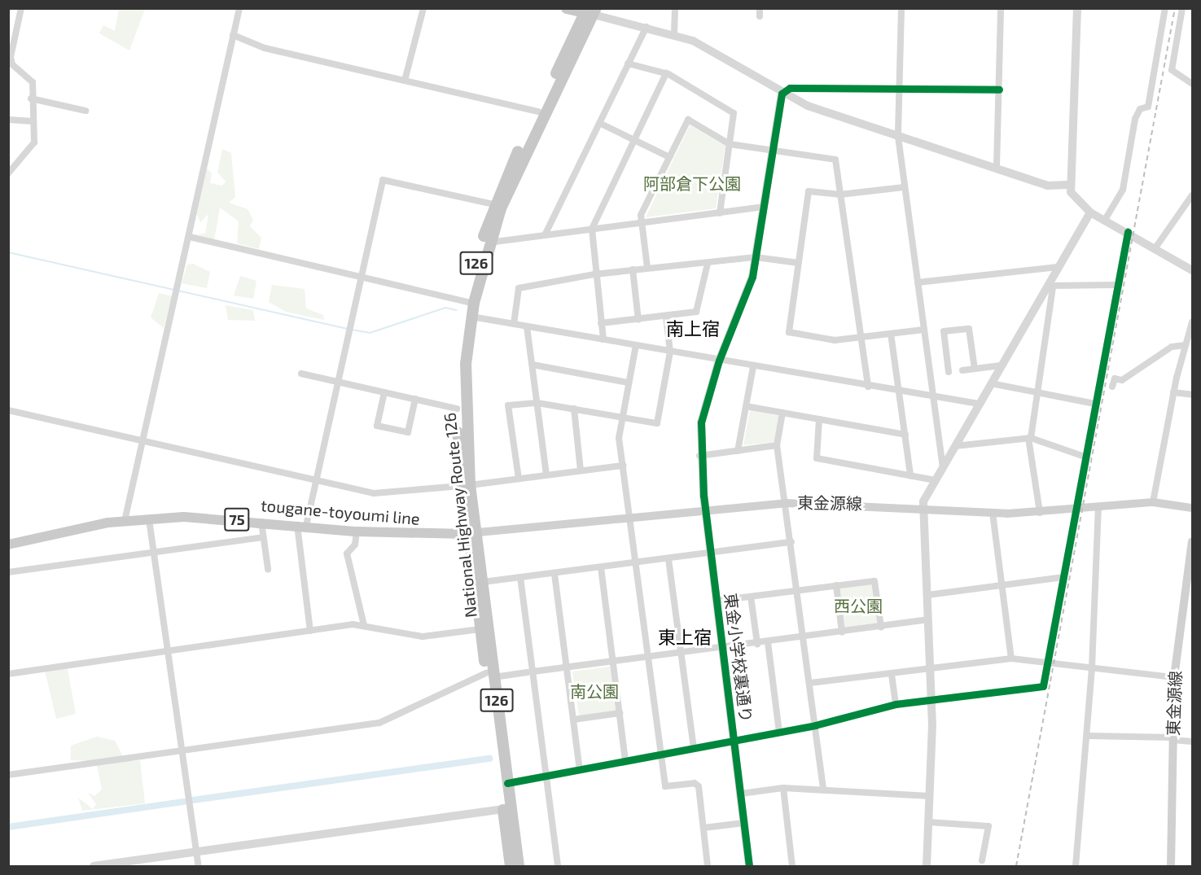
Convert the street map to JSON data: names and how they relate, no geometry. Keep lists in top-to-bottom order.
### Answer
{
  "streets": {
    "highway": ["126", "National Highway Route 126"],
    "main road": ["東金源線", "tougane-toyoumi line", "75"],
    "street": ["東金小学校裏通り"]
  },
  "crossings": [
    ["東金源線", "tougane-toyoumi line"],
    ["東金源線", "National Highway Route 126"],
    ["東金源線", "東金小学校裏通り"],
    ["tougane-toyoumi line", "National Highway Route 126"]
  ],
  "districts": ["南上宿", "東上宿"],
  "parks": ["阿部倉下公園", "西公園", "南公園"]
}
